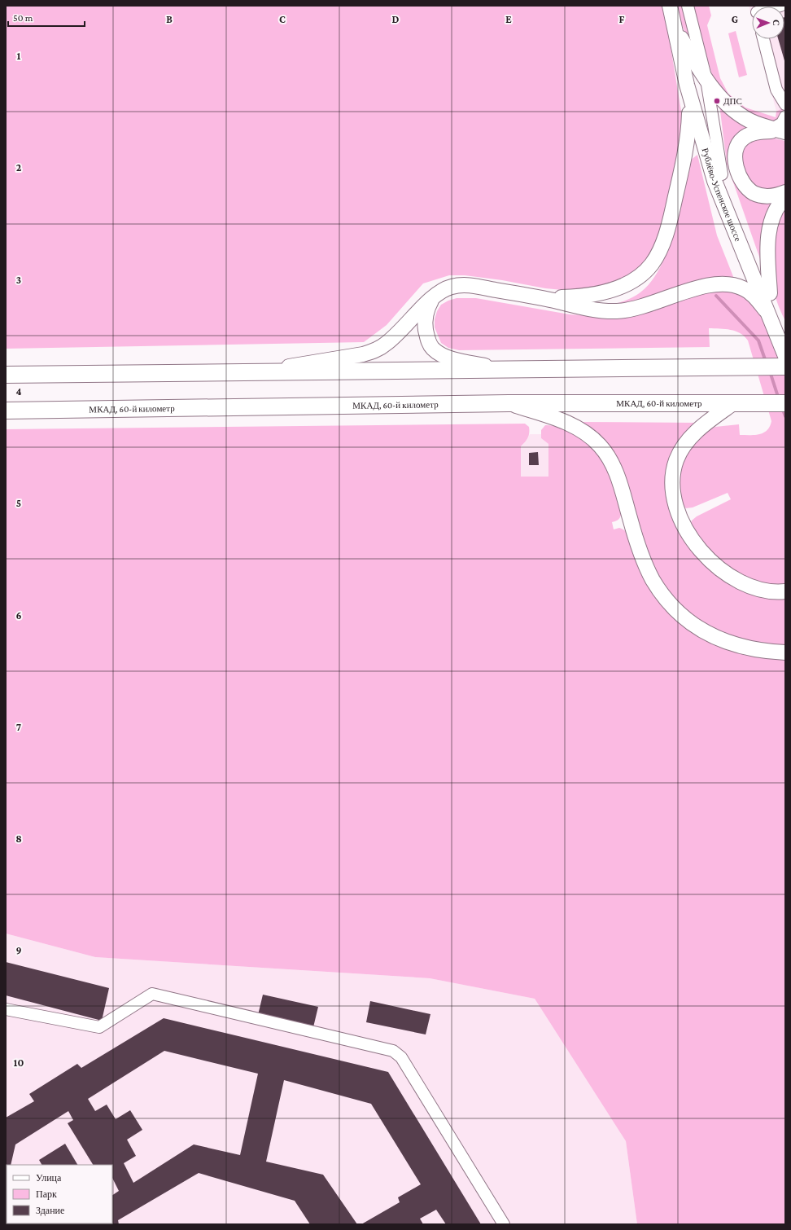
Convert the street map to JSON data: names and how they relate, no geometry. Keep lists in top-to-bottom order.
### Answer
{
  "streets": {
    "highway": ["МКАД, 60-й километр"],
    "main road": ["Рублёво-Успенское шоссе"]
  },
  "places": ["ДПС"],
  "legend": ["Улица", "Парк", "Здание"],
  "scale_bar": "50 m",
  "north": "right",
  "grid": {
    "columns": [
      "B",
      "C",
      "D",
      "E",
      "F",
      "G"
    ],
    "rows": [
      "1",
      "2",
      "3",
      "4",
      "5",
      "6",
      "7",
      "8",
      "9",
      "10"
    ]
  }
}
